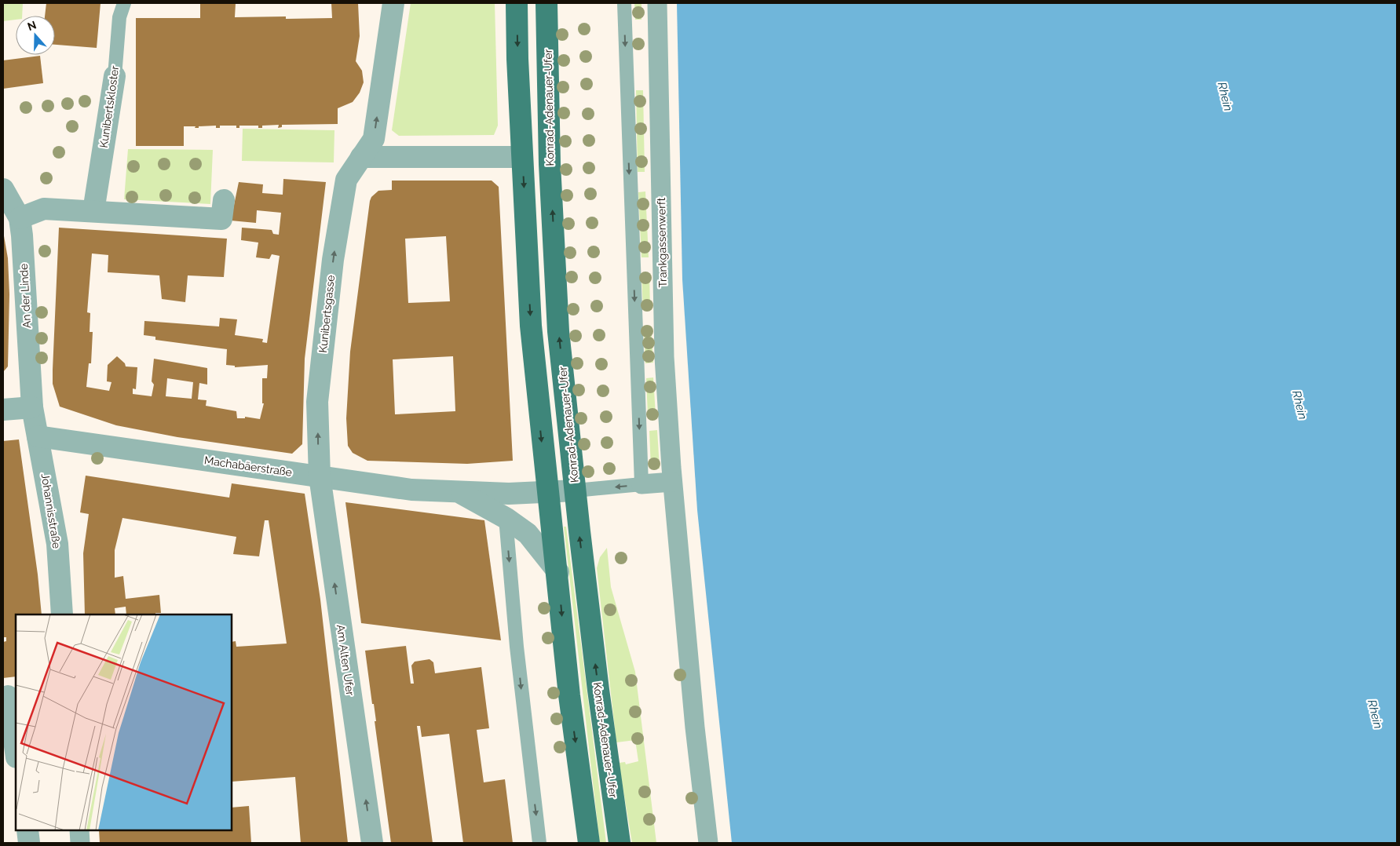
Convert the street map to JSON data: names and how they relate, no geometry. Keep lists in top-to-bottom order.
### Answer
{
  "streets": {
    "main road": ["Konrad-Adenauer-Ufer"],
    "street": [
      "Kunibertskloster",
      "Trankgassenwerft",
      "An der Linde",
      "Kunibertsgasse",
      "Machabäerstraße",
      "Johannisstraße",
      "Am Alten Ufer"
    ]
  },
  "crossings": [
    ["Konrad-Adenauer-Ufer", "Machabäerstraße"],
    ["An der Linde", "Johannisstraße"],
    ["Kunibertsgasse", "Machabäerstraße"],
    ["Kunibertsgasse", "Am Alten Ufer"],
    ["Machabäerstraße", "Johannisstraße"],
    ["Machabäerstraße", "Am Alten Ufer"]
  ],
  "one_way": ["Kunibertsgasse", "Am Alten Ufer"],
  "water": ["Rhein"],
  "north": "top"
}
